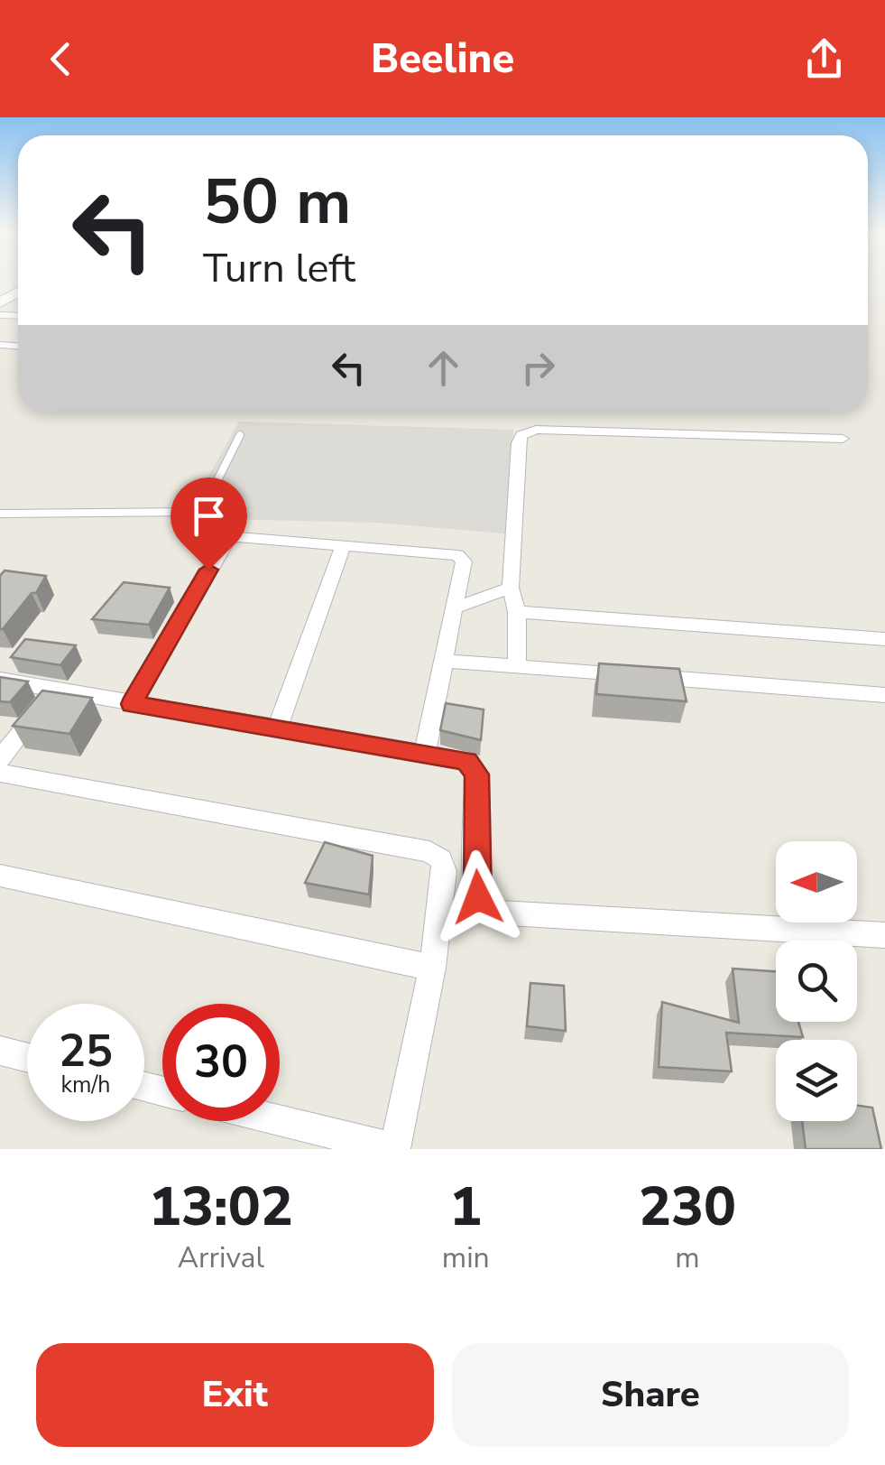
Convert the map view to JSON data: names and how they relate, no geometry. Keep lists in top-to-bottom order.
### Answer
{
  "north": "left",
  "page": {
    "header": "Beeline",
    "turn": ["50 m", "Turn left"],
    "speed": "25 km/h",
    "limit": "30",
    "eta": [
      "13:02",
      "Arrival",
      "1",
      "min",
      "230",
      "m"
    ],
    "buttons": ["Exit", "Share"]
  }
}
